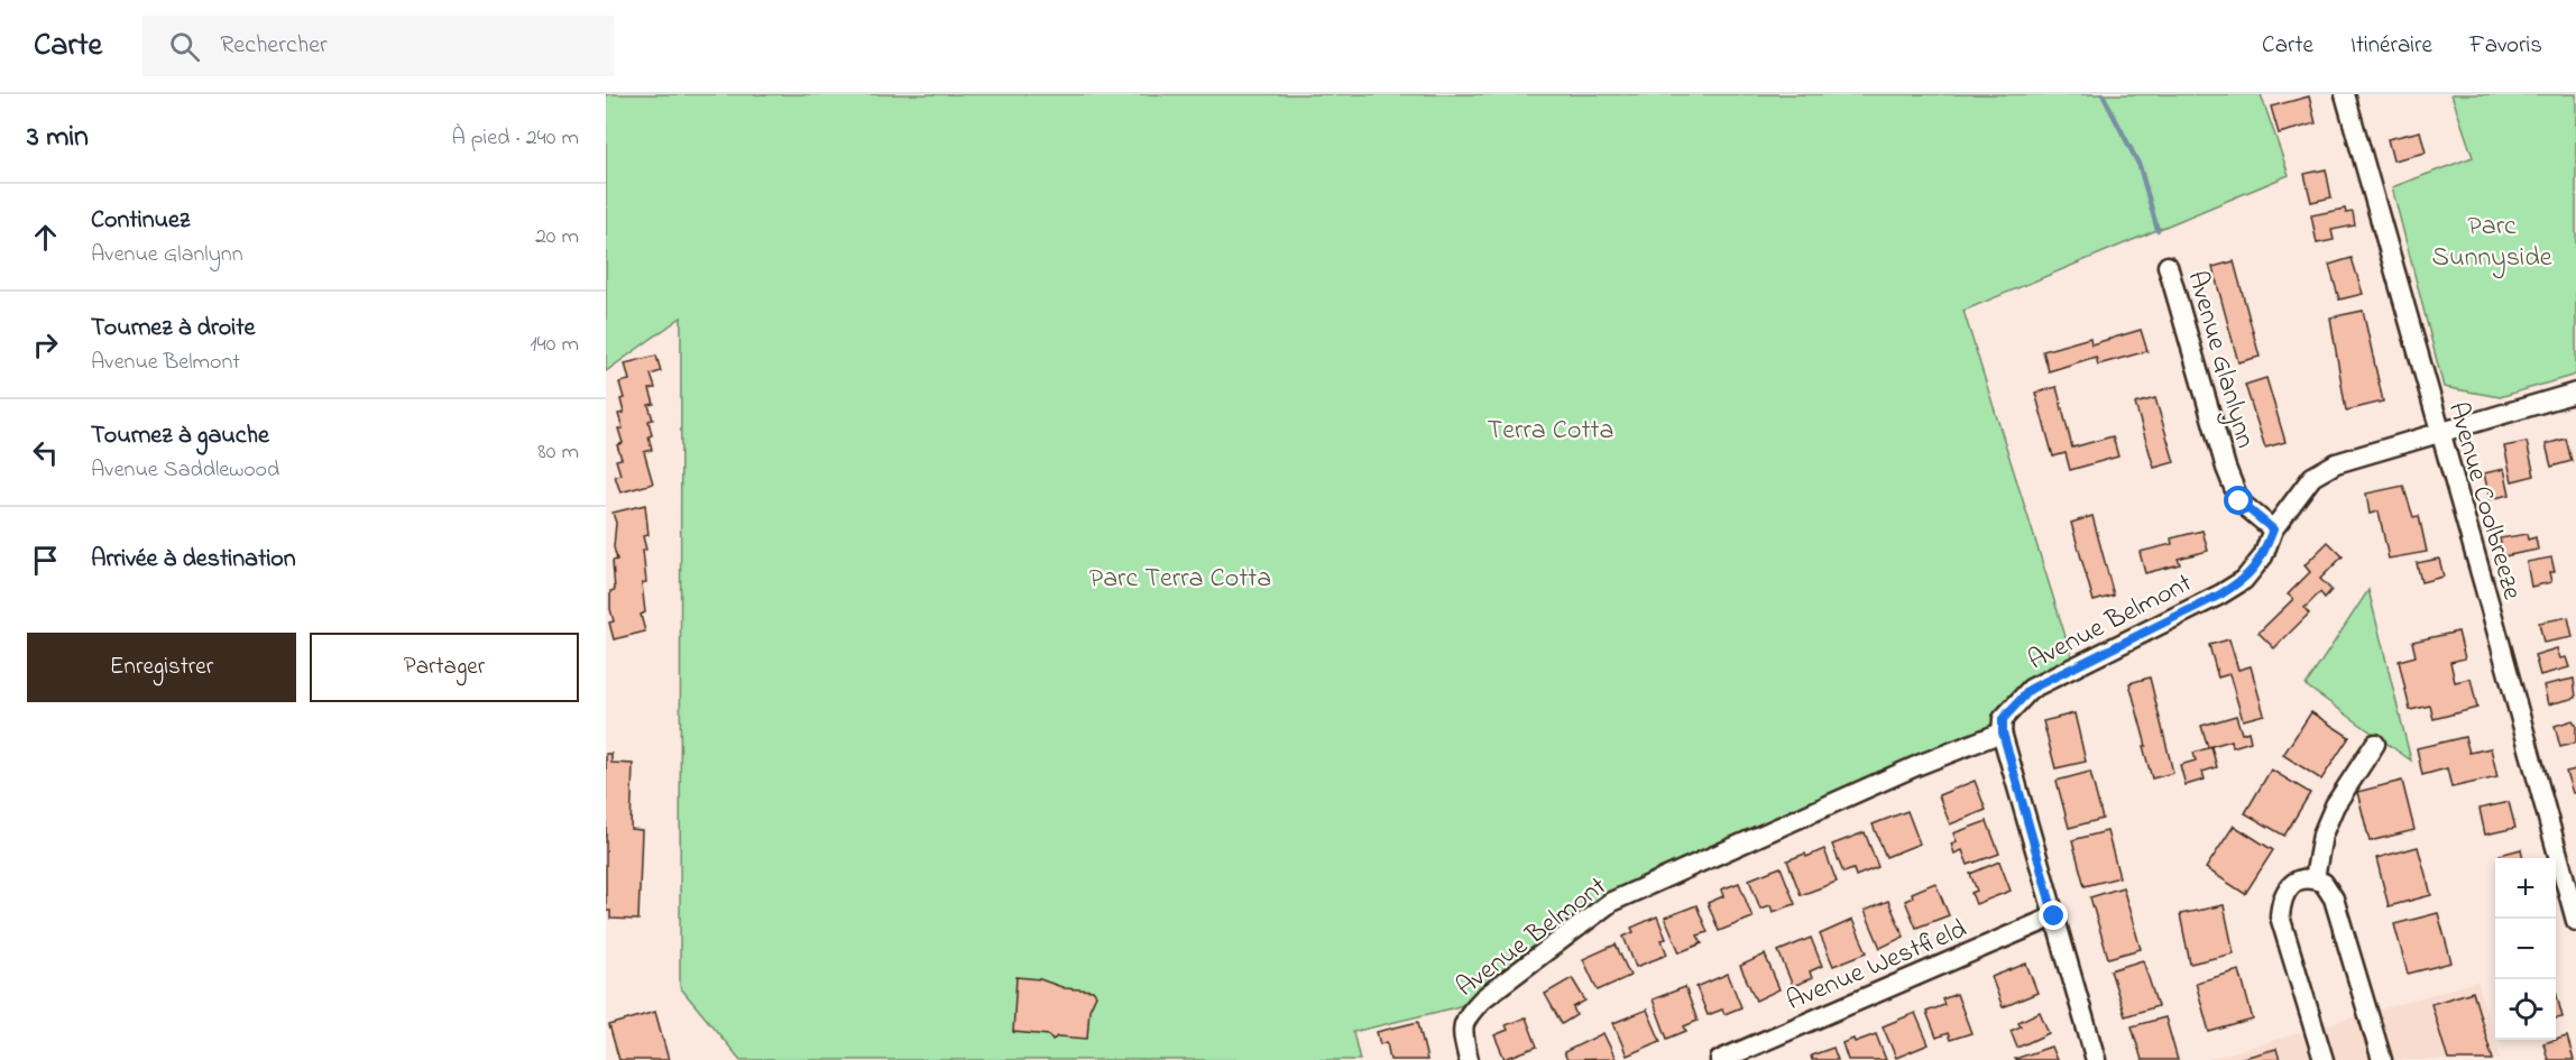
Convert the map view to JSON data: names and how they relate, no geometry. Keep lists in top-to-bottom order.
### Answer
{
  "streets": {
    "street": [
      "Avenue Glanlynn",
      "Avenue Coolbreeze",
      "Avenue Belmont",
      "Avenue Westfield"
    ]
  },
  "crossings": [
    ["Avenue Glanlynn", "Avenue Belmont"],
    ["Avenue Coolbreeze", "Avenue Belmont"]
  ],
  "parks": ["Parc Sunnyside", "Terra Cotta", "Parc Terra Cotta"],
  "page": {
    "header": "Carte",
    "search": "Rechercher",
    "nav": ["Carte", "Itinéraire", "Favoris"],
    "heading": ["3 min", "À pied · 240 m"],
    "list": [
      ["Continuez", "Avenue Glanlynn", "20 m"],
      ["Tournez à droite", "Avenue Belmont", "140 m"],
      ["Tournez à gauche", "Avenue Saddlewood", "80 m"],
      "Arrivée à destination"
    ],
    "buttons": ["Enregistrer", "Partager"],
    "map_buttons": ["+", "−"]
  }
}
